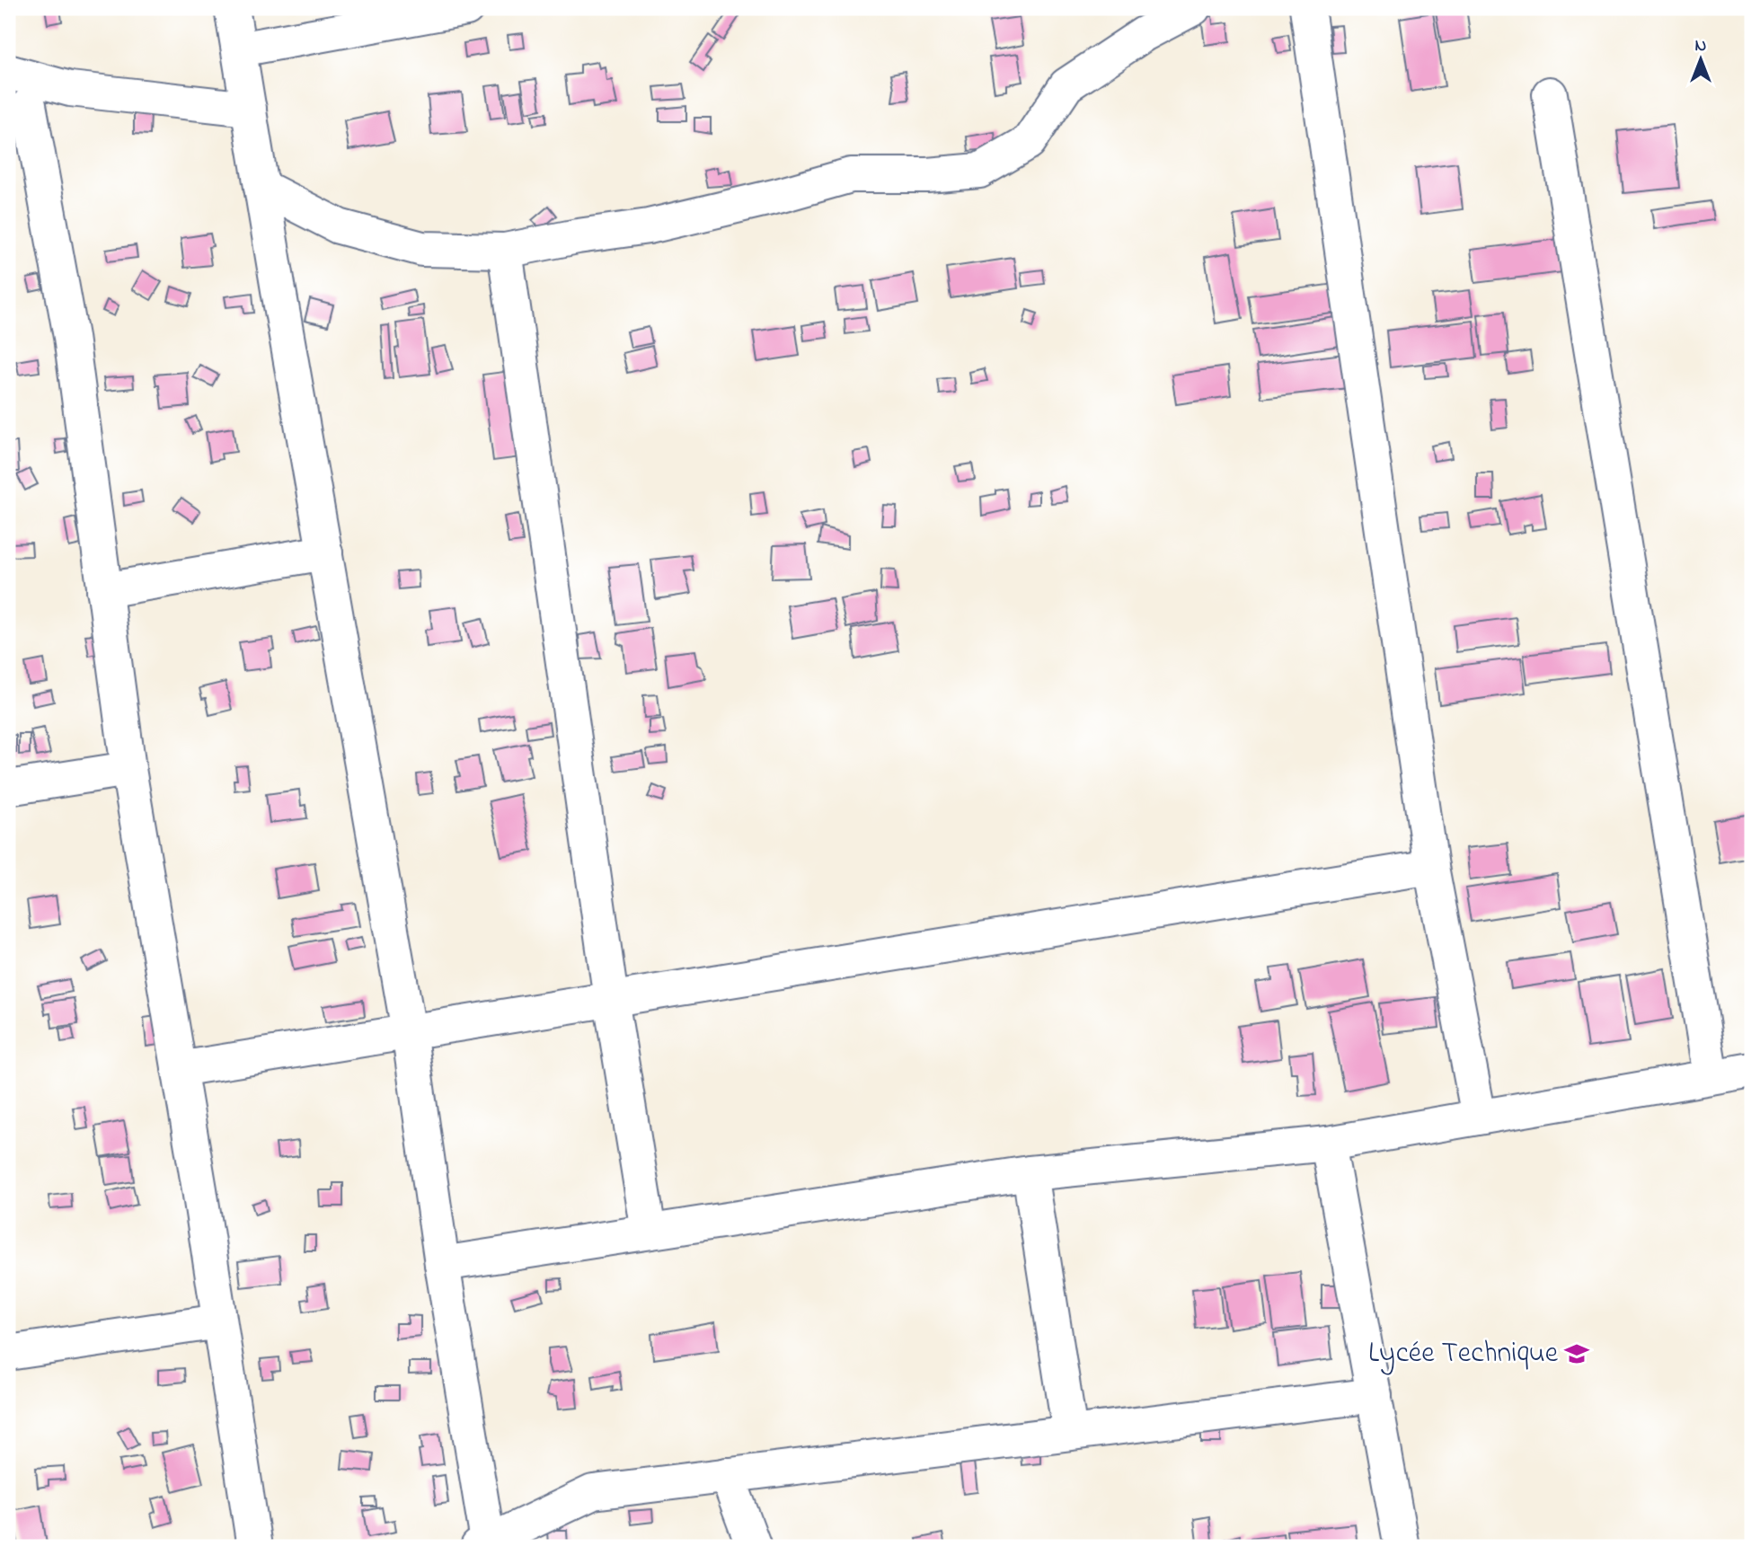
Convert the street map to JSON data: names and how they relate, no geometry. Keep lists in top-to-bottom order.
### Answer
{
  "places": {
    "school or university": ["Lycée Technique"]
  },
  "north": "top"
}
